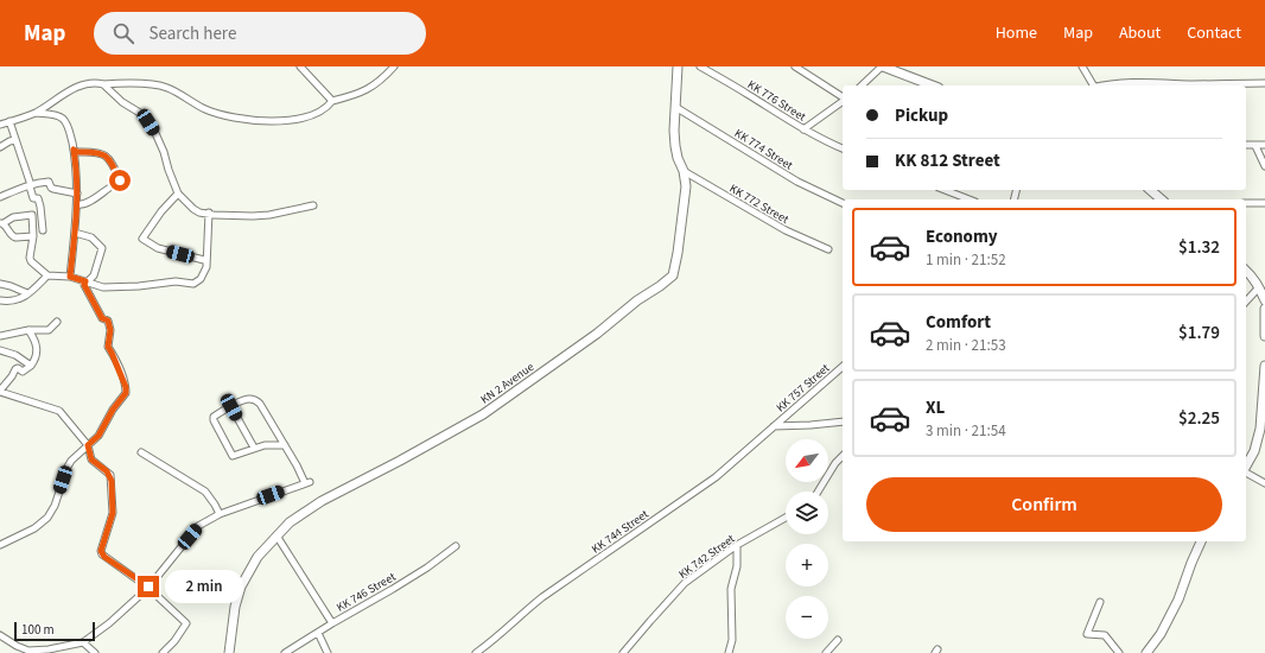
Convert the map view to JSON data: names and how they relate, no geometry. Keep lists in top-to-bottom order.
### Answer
{
  "streets": {
    "street": [
      "KK 776 Street",
      "KK 774 Street",
      "KK 772 Street",
      "KN 2 Avenue",
      "KK 757 Street",
      "KK 744 Street",
      "KK 742 Street",
      "KK 746 Street"
    ]
  },
  "crossings": [
    ["KK 774 Street", "KN 2 Avenue"],
    ["KK 772 Street", "KN 2 Avenue"],
    ["KK 757 Street", "KK 744 Street"]
  ],
  "scale_bar": "100 m",
  "north": "bottom left",
  "page": {
    "header": "Map",
    "search": "Search here",
    "nav": [
      "Home",
      "Map",
      "About",
      "Contact"
    ],
    "banner": ["Pickup", "KK 812 Street"],
    "list": [
      {
        "name": "Economy",
        "note": "1 min · 21:52",
        "value": "$1.32"
      },
      {
        "name": "Comfort",
        "note": "2 min · 21:53",
        "value": "$1.79"
      },
      {
        "name": "XL",
        "note": "3 min · 21:54",
        "value": "$2.25"
      }
    ],
    "map_buttons": ["+", "−"],
    "buttons": "Confirm",
    "bubble": "2 min",
    "scale": "100 m"
  }
}
